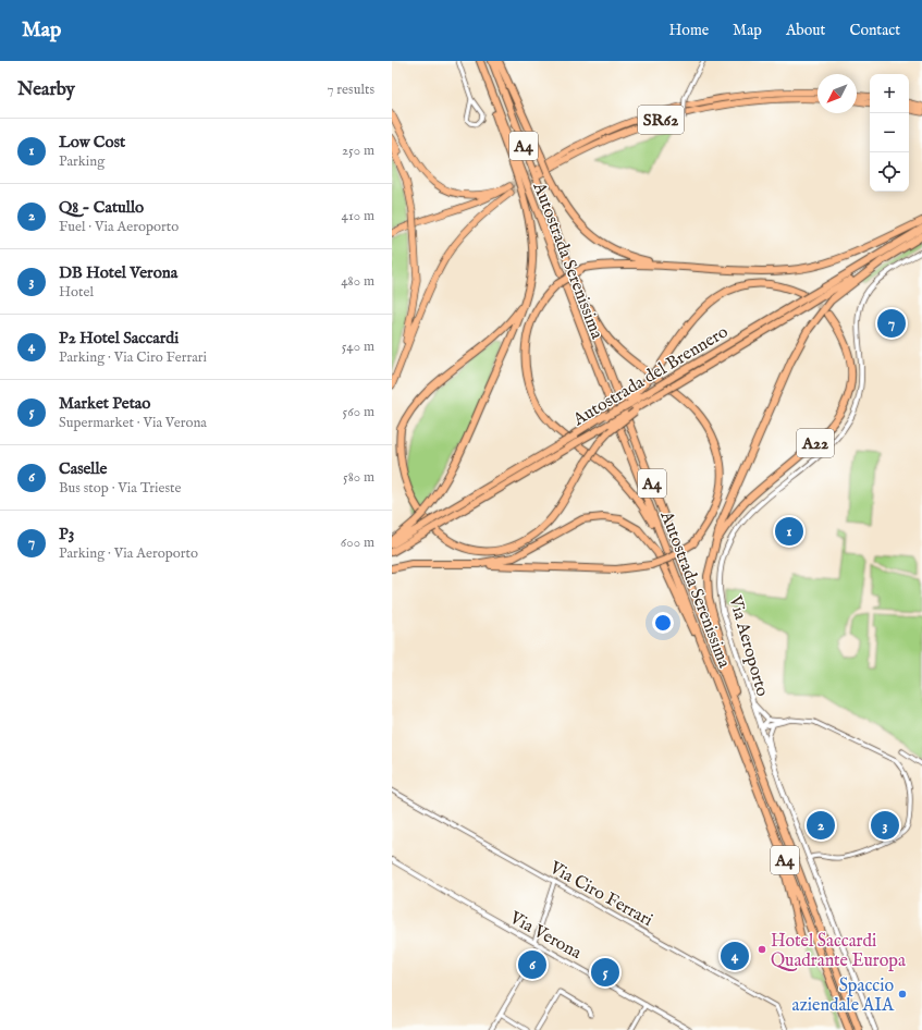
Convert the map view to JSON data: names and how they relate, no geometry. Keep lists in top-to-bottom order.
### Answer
{
  "streets": {
    "highway": [
      "SR62",
      "A4",
      "Autostrada Serenissima",
      "Autostrada del Brennero",
      "A22"
    ],
    "street": ["Via Aeroporto", "Via Ciro Ferrari", "Via Verona"]
  },
  "crossings": [
    ["A4", "Autostrada Serenissima"],
    ["A4", "A22"]
  ],
  "places": ["Hotel Saccardi Quadrante Europa", "Spaccio aziendale AIA"],
  "north": "bottom left",
  "page": {
    "header": "Map",
    "nav": [
      "Home",
      "Map",
      "About",
      "Contact"
    ],
    "heading": ["Nearby", "7 results"],
    "map_buttons": ["+", "−"],
    "list": [
      {
        "mark": "1",
        "name": "Low Cost",
        "note": "Parking",
        "value": "250 m"
      },
      {
        "mark": "2",
        "name": "Q8 - Catullo",
        "note": "Fuel · Via Aeroporto",
        "value": "410 m"
      },
      {
        "mark": "3",
        "name": "DB Hotel Verona",
        "note": "Hotel",
        "value": "480 m"
      },
      {
        "mark": "4",
        "name": "P2 Hotel Saccardi",
        "note": "Parking · Via Ciro Ferrari",
        "value": "540 m"
      },
      {
        "mark": "5",
        "name": "Market Petao",
        "note": "Supermarket · Via Verona",
        "value": "560 m"
      },
      {
        "mark": "6",
        "name": "Caselle",
        "note": "Bus stop · Via Trieste",
        "value": "580 m"
      },
      {
        "mark": "7",
        "name": "P3",
        "note": "Parking · Via Aeroporto",
        "value": "600 m"
      }
    ],
    "pins": [
      "7",
      "1",
      "2",
      "3",
      "4",
      "6",
      "5"
    ]
  }
}
